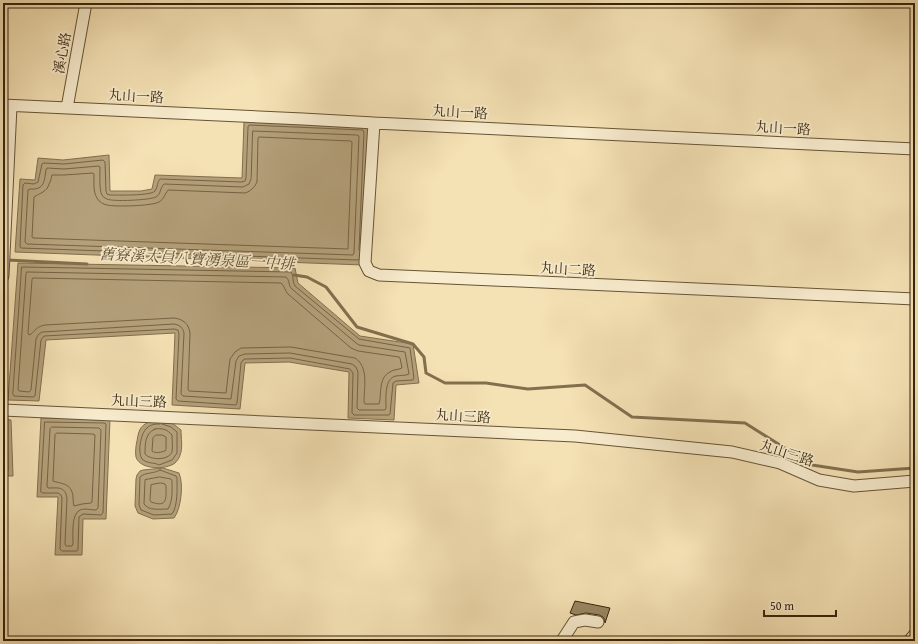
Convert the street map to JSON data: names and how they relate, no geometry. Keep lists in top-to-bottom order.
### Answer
{
  "streets": {
    "street": [
      "溪心路",
      "丸山一路",
      "丸山二路",
      "丸山三路"
    ]
  },
  "crossings": [
    ["溪心路", "丸山一路"],
    ["丸山一路", "丸山二路"]
  ],
  "water": ["舊寮溪太員八寶湧泉區一中排"],
  "scale_bar": "50 m"
}
